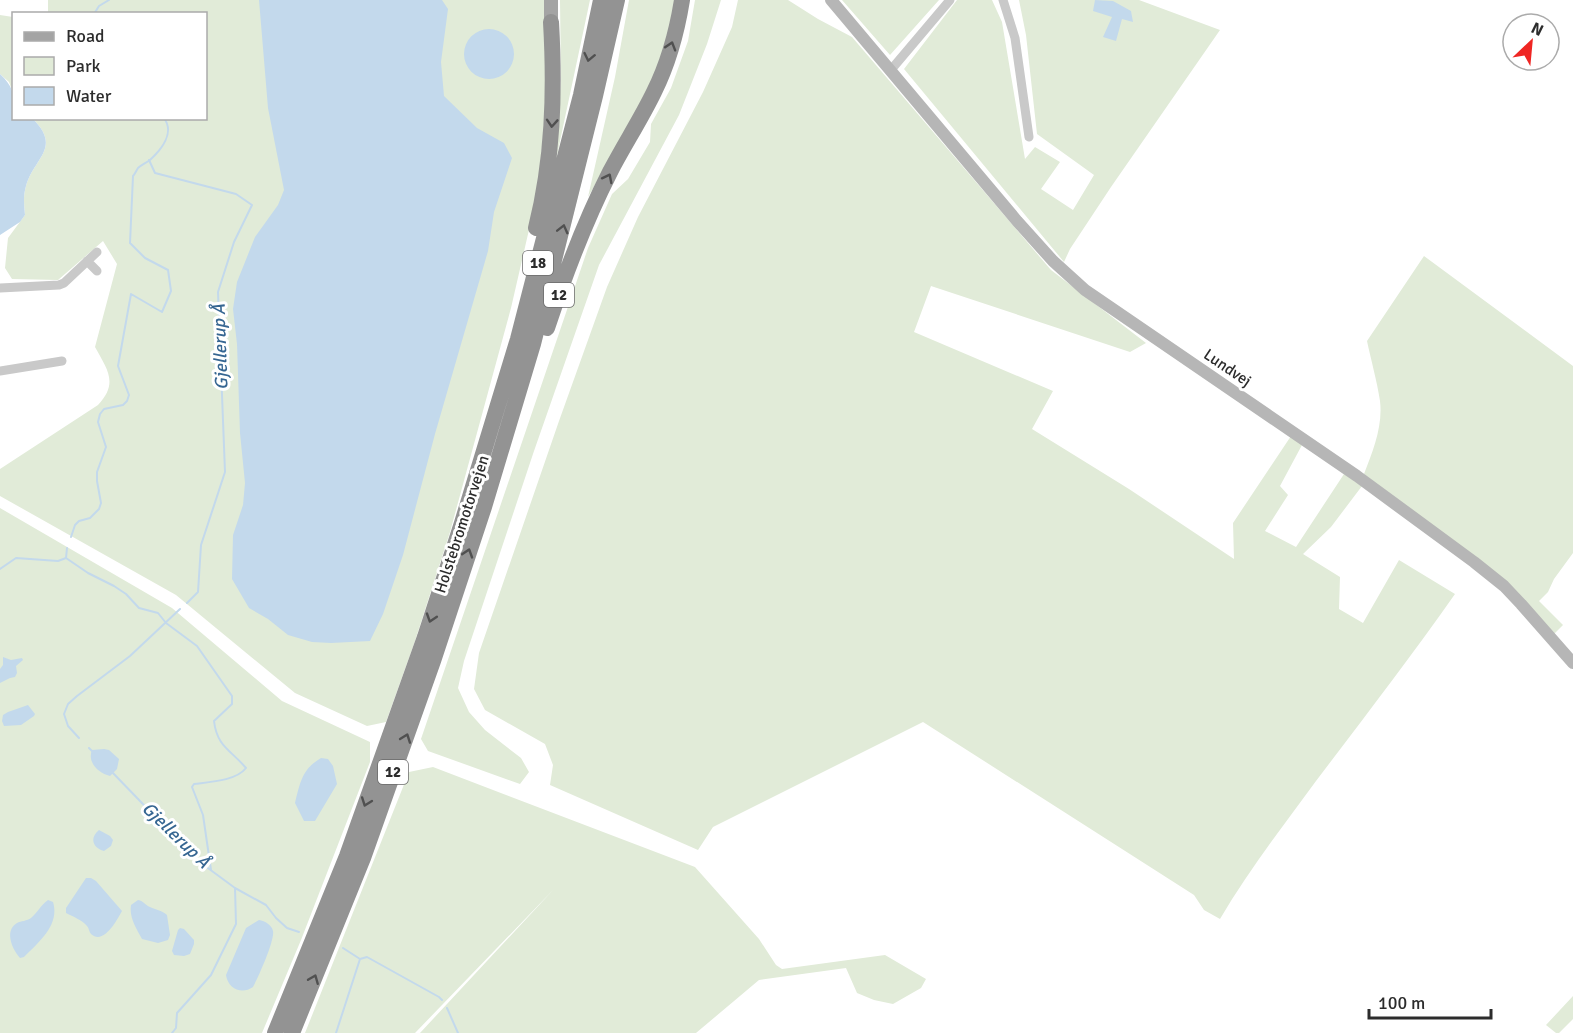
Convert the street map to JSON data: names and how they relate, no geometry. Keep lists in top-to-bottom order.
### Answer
{
  "streets": {
    "highway": ["18", "12", "Holstebromotorvejen"],
    "street": ["Lundvej"]
  },
  "crossings": [
    ["12", "Holstebromotorvejen"]
  ],
  "water": ["Gjellerup Å"],
  "legend": ["Road", "Park", "Water"],
  "scale_bar": "100 m",
  "north": "top right"
}
